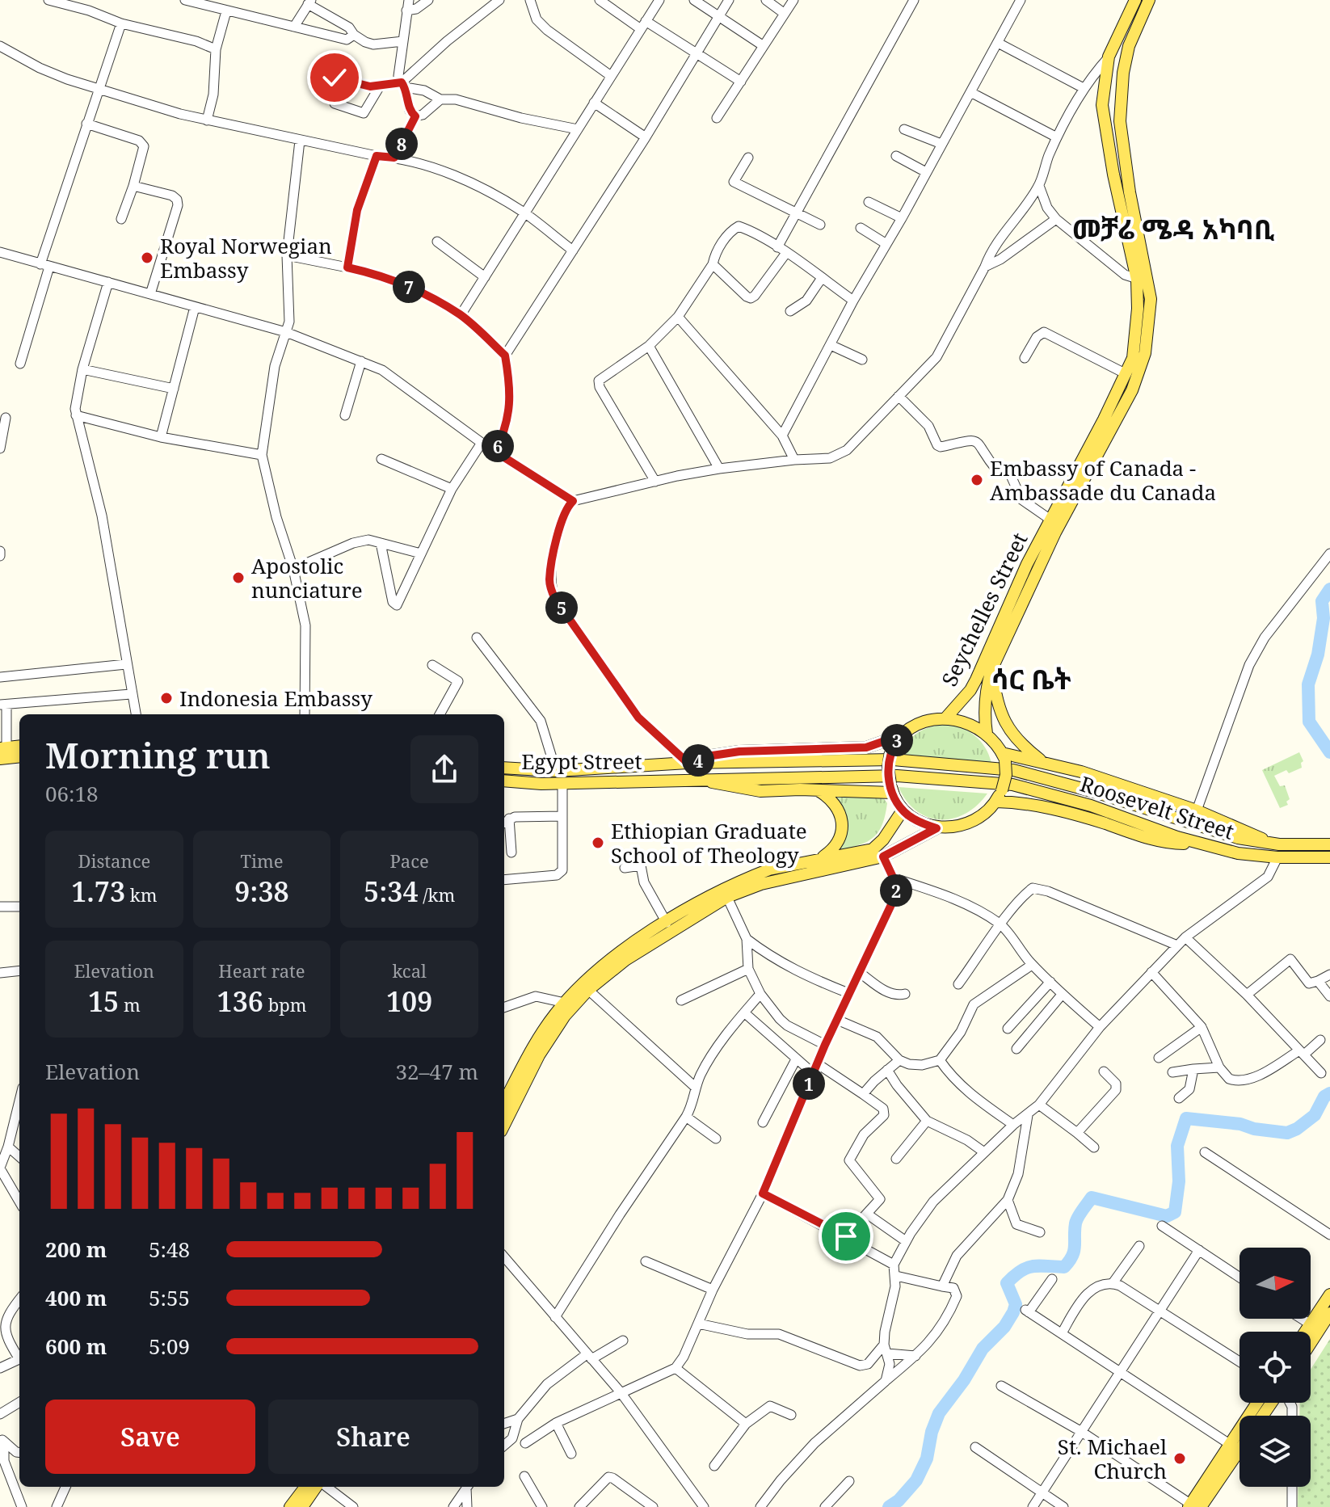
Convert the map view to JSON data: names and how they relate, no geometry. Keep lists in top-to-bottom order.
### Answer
{
  "streets": {
    "main road": ["Seychelles Street", "Egypt Street", "Roosevelt Street"]
  },
  "crossings": [
    ["Egypt Street", "Roosevelt Street"]
  ],
  "districts": ["መቻሬ ሜዳ አካባቢ", "ሳር ቤት"],
  "places": [
    "Royal Norwegian Embassy",
    "Embassy of Canada - Ambassade du Canada",
    "Apostolic nunciature",
    "Indonesia Embassy",
    "Ethiopian Graduate School of Theology",
    "St. Michael Church"
  ],
  "north": "right",
  "page": {
    "pins": [
      "8",
      "7",
      "6",
      "5",
      "3",
      "4",
      "2",
      "1"
    ],
    "heading": ["Morning run", "06:18"],
    "stats": [
      ["Distance", "1.73 km"],
      ["Time", "9:38"],
      ["Pace", "5:34 /km"],
      ["Elevation", "15 m"],
      ["Heart rate", "136 bpm"],
      ["kcal", "109"]
    ],
    "chart": ["Elevation", "32–47 m"],
    "list": [
      {
        "name": "200 m",
        "note": "5:48"
      },
      {
        "name": "400 m",
        "note": "5:55"
      },
      {
        "name": "600 m",
        "note": "5:09"
      }
    ],
    "buttons": ["Save", "Share"]
  }
}
